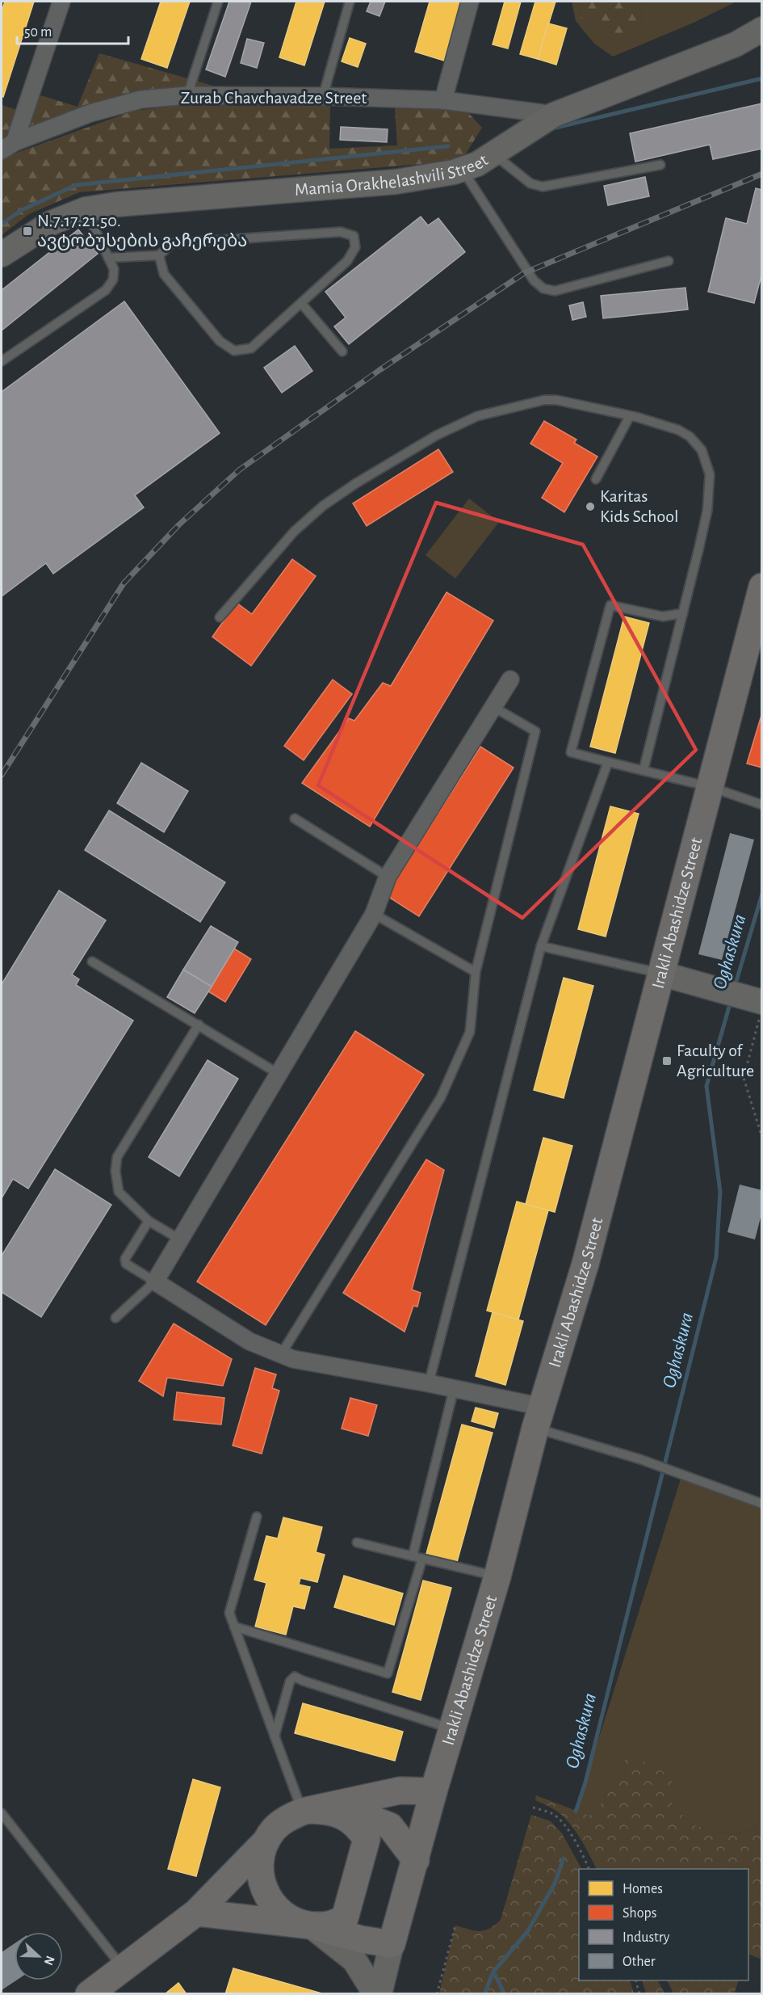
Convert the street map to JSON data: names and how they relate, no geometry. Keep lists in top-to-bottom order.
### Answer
{
  "streets": {
    "main road": ["Irakli Abashidze Street"],
    "street": ["Zurab Chavchavadze Street", "Mamia Orakhelashvili Street"]
  },
  "crossings": [
    ["Zurab Chavchavadze Street", "Mamia Orakhelashvili Street"]
  ],
  "water": ["Oghaskura"],
  "places": {
    "transit": ["N.7.17.21.50. ავტობუსების გაჩერება", "Faculty of Agriculture"],
    "other": ["Karitas Kids School"]
  },
  "legend": [
    "Homes",
    "Shops",
    "Industry",
    "Other"
  ],
  "scale_bar": "50 m",
  "north": "right"
}
